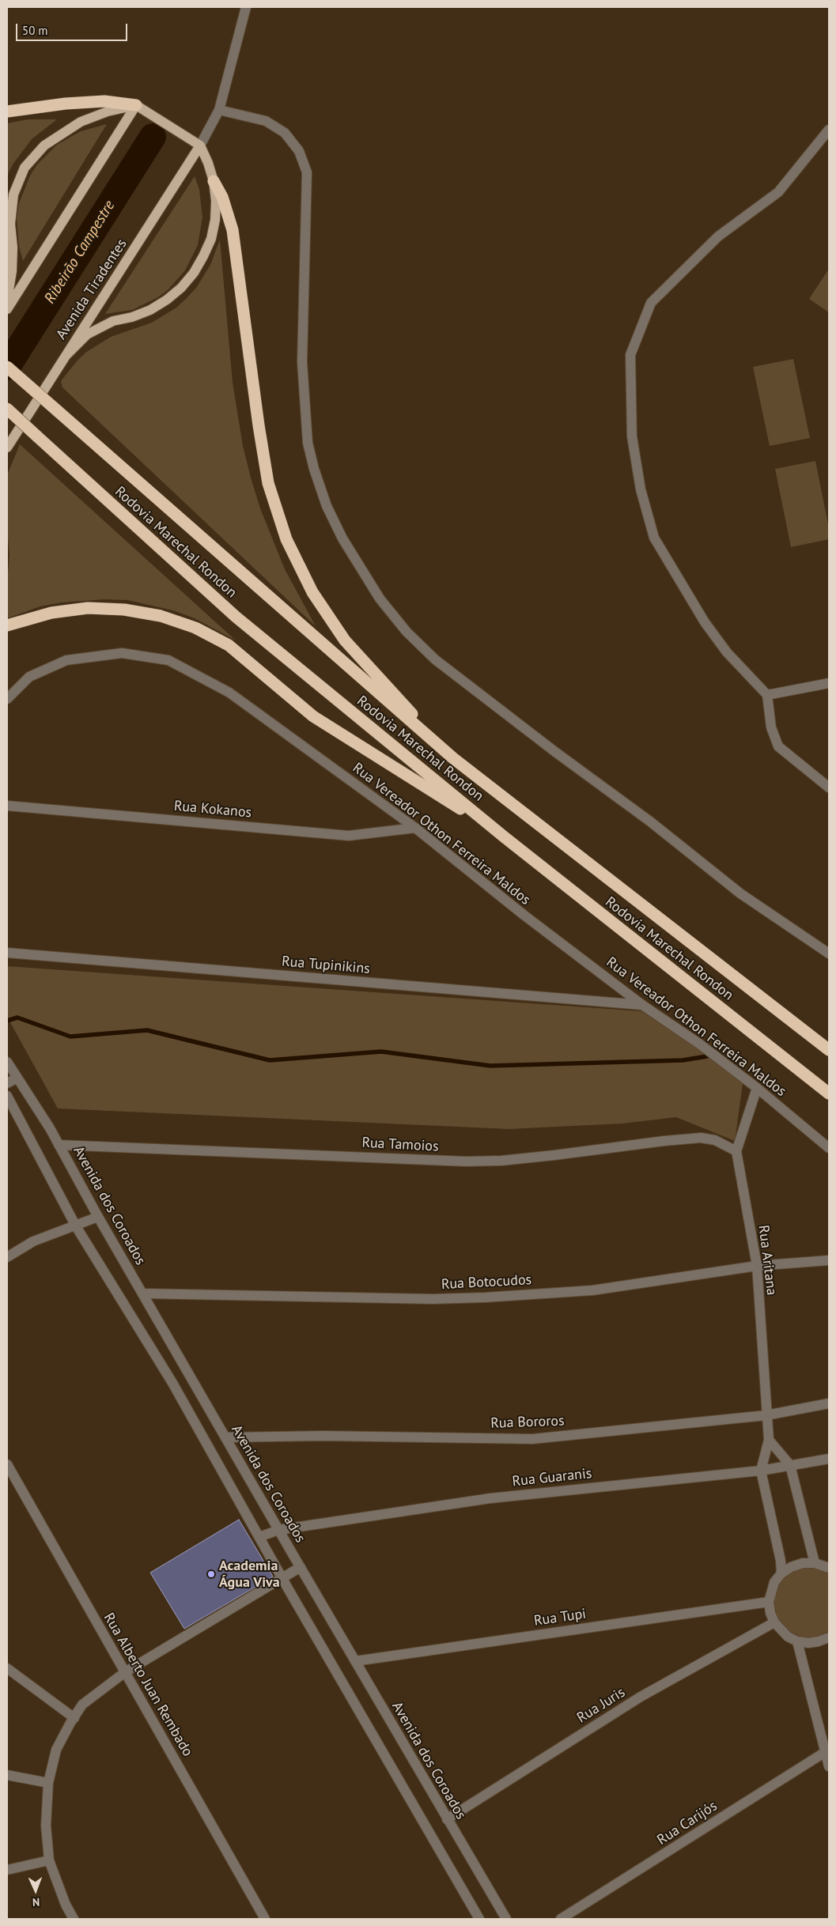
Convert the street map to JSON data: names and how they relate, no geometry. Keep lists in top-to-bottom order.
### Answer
{
  "streets": {
    "highway": ["Rodovia Marechal Rondon"],
    "main road": ["Avenida Tiradentes"],
    "street": [
      "Rua Kokanos",
      "Rua Vereador Othon Ferreira Maldos",
      "Rua Tupinikins",
      "Rua Tamoios",
      "Avenida dos Coroados",
      "Rua Aritana",
      "Rua Botocudos",
      "Rua Bororos",
      "Rua Guaranis",
      "Rua Tupi",
      "Rua Alberto Juan Rembado",
      "Rua Juris",
      "Rua Carijós"
    ]
  },
  "crossings": [
    ["Rua Kokanos", "Rua Vereador Othon Ferreira Maldos"],
    ["Rua Vereador Othon Ferreira Maldos", "Rua Tupinikins"],
    ["Rua Vereador Othon Ferreira Maldos", "Rua Aritana"],
    ["Rua Tamoios", "Avenida dos Coroados"],
    ["Rua Tamoios", "Rua Aritana"],
    ["Avenida dos Coroados", "Rua Botocudos"],
    ["Avenida dos Coroados", "Rua Bororos"],
    ["Avenida dos Coroados", "Rua Guaranis"],
    ["Avenida dos Coroados", "Rua Tupi"],
    ["Avenida dos Coroados", "Rua Juris"],
    ["Rua Aritana", "Rua Botocudos"],
    ["Rua Aritana", "Rua Bororos"],
    ["Rua Aritana", "Rua Guaranis"]
  ],
  "water": ["Ribeirão Campestre"],
  "places": ["Academia Água Viva"],
  "scale_bar": "50 m",
  "north": "bottom"
}
